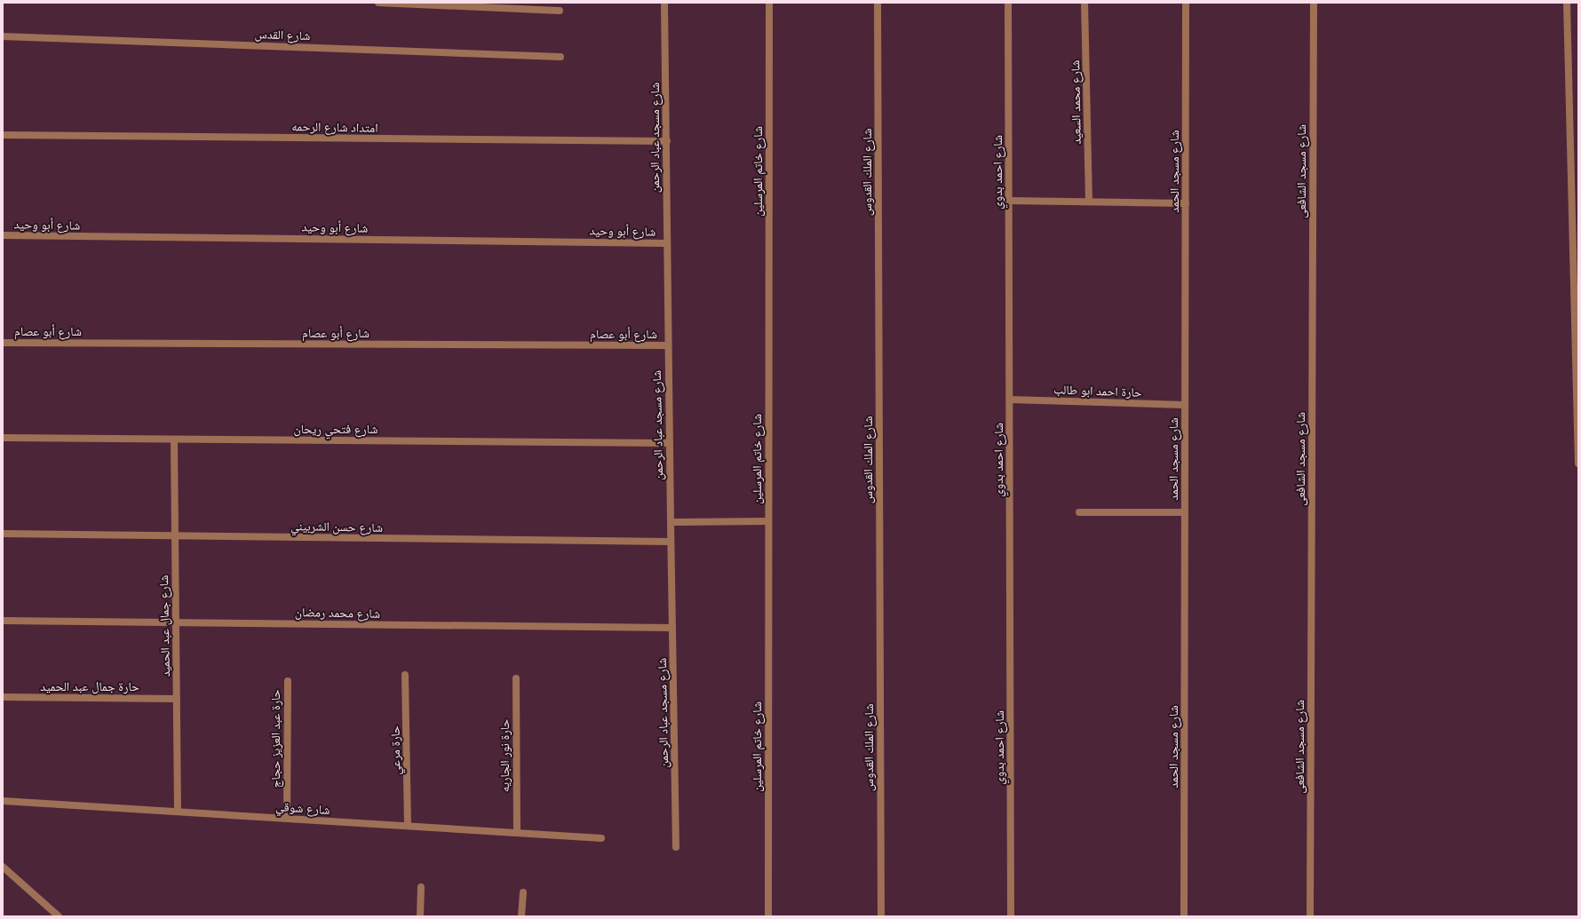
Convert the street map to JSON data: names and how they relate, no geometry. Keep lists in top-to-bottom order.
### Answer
{
  "streets": {
    "street": [
      "شارع القدس",
      "شارع محمد السعيد",
      "امتداد شارع الرحمه",
      "شارع مسجد عباد الرحمن",
      "شارع خاتم المرسلين",
      "شارع مسجد الحمد",
      "شارع مسجد الشافعى",
      "شارع الملك القدوس",
      "شارع احمد بدوي",
      "شارع أبو وحيد",
      "شارع أبو عصام",
      "حارة احمد ابو طالب",
      "شارع فتحي ريحان",
      "شارع حسن الشربيني",
      "شارع محمد رمضان",
      "شارع جمال عبد الحميد",
      "حارة جمال عبد الحميد",
      "حارة عبد العزيز حجاج",
      "حارة مرعي",
      "حارة نور الجاريه",
      "شارع شوقي"
    ]
  },
  "crossings": [
    ["امتداد شارع الرحمه", "شارع مسجد عباد الرحمن"],
    ["شارع مسجد عباد الرحمن", "شارع أبو وحيد"],
    ["شارع مسجد عباد الرحمن", "شارع أبو عصام"],
    ["شارع مسجد عباد الرحمن", "شارع فتحي ريحان"],
    ["شارع مسجد عباد الرحمن", "شارع حسن الشربيني"],
    ["شارع مسجد عباد الرحمن", "شارع محمد رمضان"],
    ["شارع مسجد الحمد", "حارة احمد ابو طالب"],
    ["شارع احمد بدوي", "حارة احمد ابو طالب"],
    ["شارع فتحي ريحان", "شارع جمال عبد الحميد"],
    ["شارع حسن الشربيني", "شارع جمال عبد الحميد"],
    ["شارع محمد رمضان", "شارع جمال عبد الحميد"],
    ["شارع جمال عبد الحميد", "حارة جمال عبد الحميد"],
    ["شارع جمال عبد الحميد", "شارع شوقي"],
    ["حارة عبد العزيز حجاج", "شارع شوقي"],
    ["حارة مرعي", "شارع شوقي"],
    ["حارة نور الجاريه", "شارع شوقي"]
  ]
}
